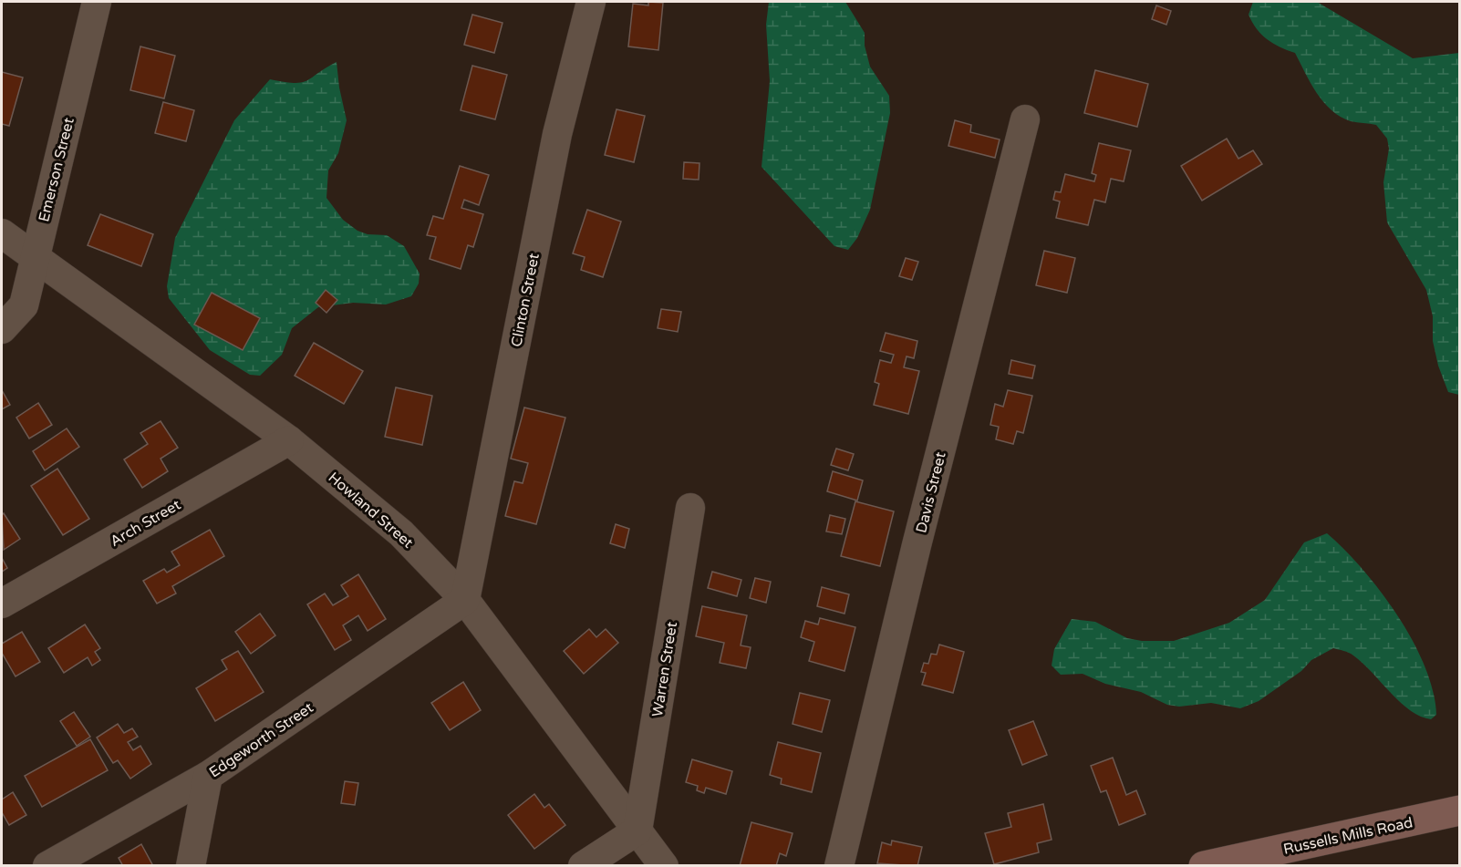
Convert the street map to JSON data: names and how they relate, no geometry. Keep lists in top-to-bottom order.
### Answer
{
  "streets": {
    "main road": ["Russells Mills Road"],
    "street": [
      "Emerson Street",
      "Clinton Street",
      "Davis Street",
      "Howland Street",
      "Arch Street",
      "Warren Street",
      "Edgeworth Street"
    ]
  },
  "crossings": [
    ["Emerson Street", "Howland Street"],
    ["Clinton Street", "Howland Street"],
    ["Clinton Street", "Edgeworth Street"],
    ["Howland Street", "Arch Street"],
    ["Howland Street", "Warren Street"],
    ["Howland Street", "Edgeworth Street"]
  ]
}
